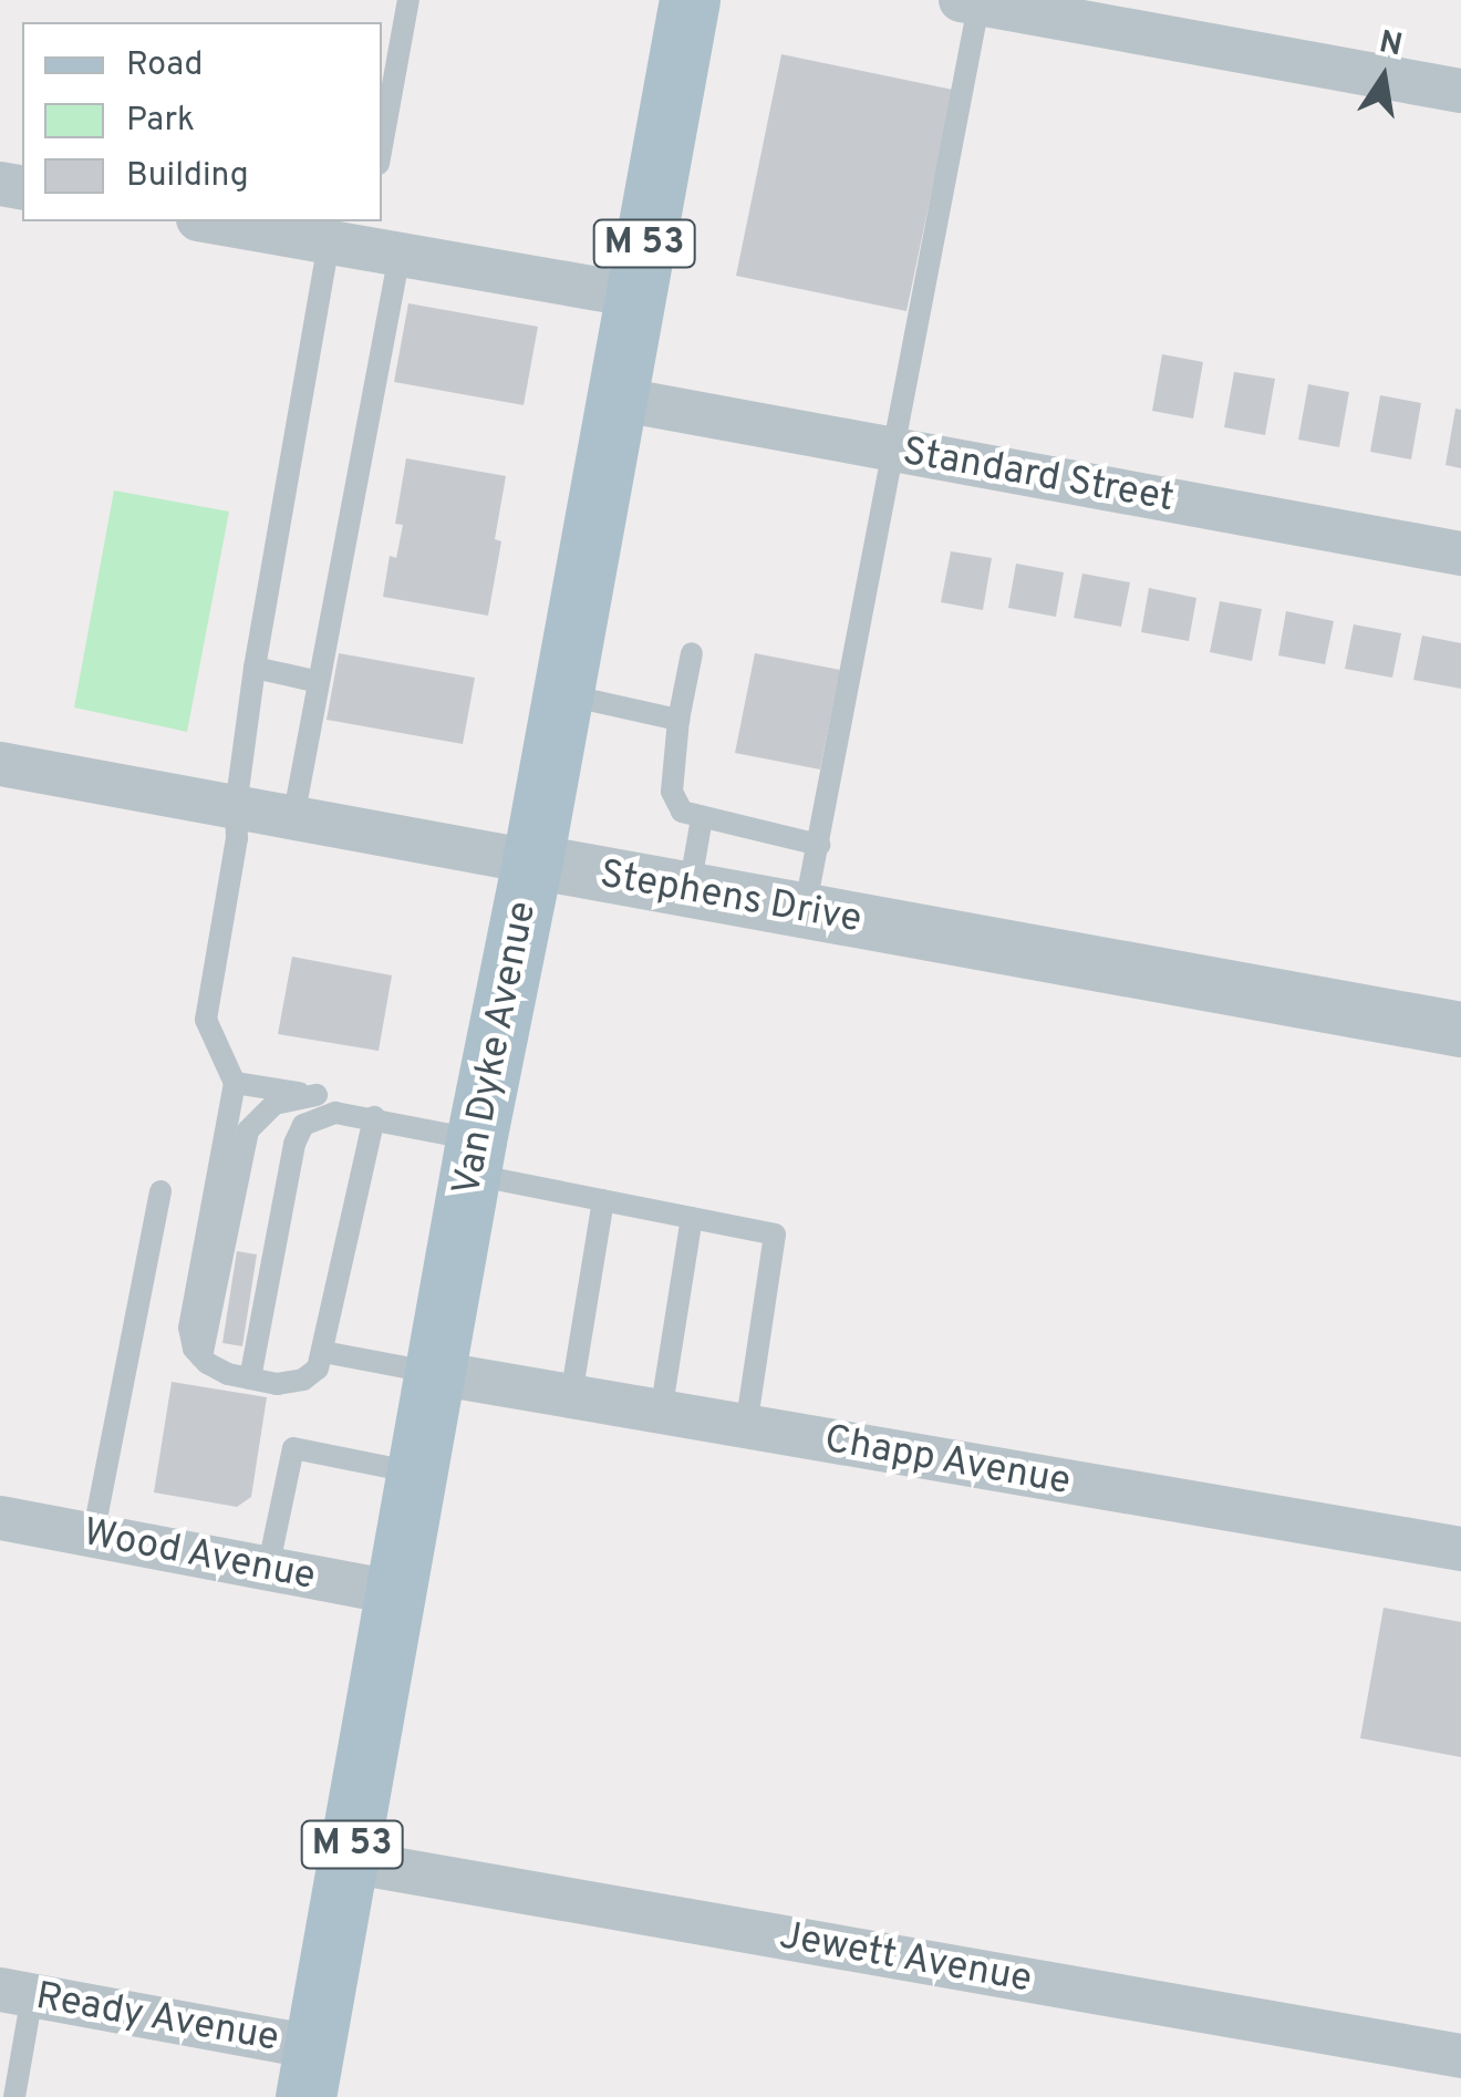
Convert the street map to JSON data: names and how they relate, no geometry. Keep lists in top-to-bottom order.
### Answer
{
  "streets": {
    "main road": ["M 53", "Van Dyke Avenue"],
    "street": [
      "Standard Street",
      "Stephens Drive",
      "Chapp Avenue",
      "Wood Avenue",
      "Jewett Avenue",
      "Ready Avenue"
    ]
  },
  "crossings": [
    ["Standard Street", "Van Dyke Avenue"],
    ["Stephens Drive", "Van Dyke Avenue"],
    ["Van Dyke Avenue", "Chapp Avenue"],
    ["Van Dyke Avenue", "Wood Avenue"],
    ["Van Dyke Avenue", "Jewett Avenue"],
    ["Van Dyke Avenue", "Ready Avenue"]
  ],
  "legend": ["Road", "Park", "Building"],
  "north": "top"
}
